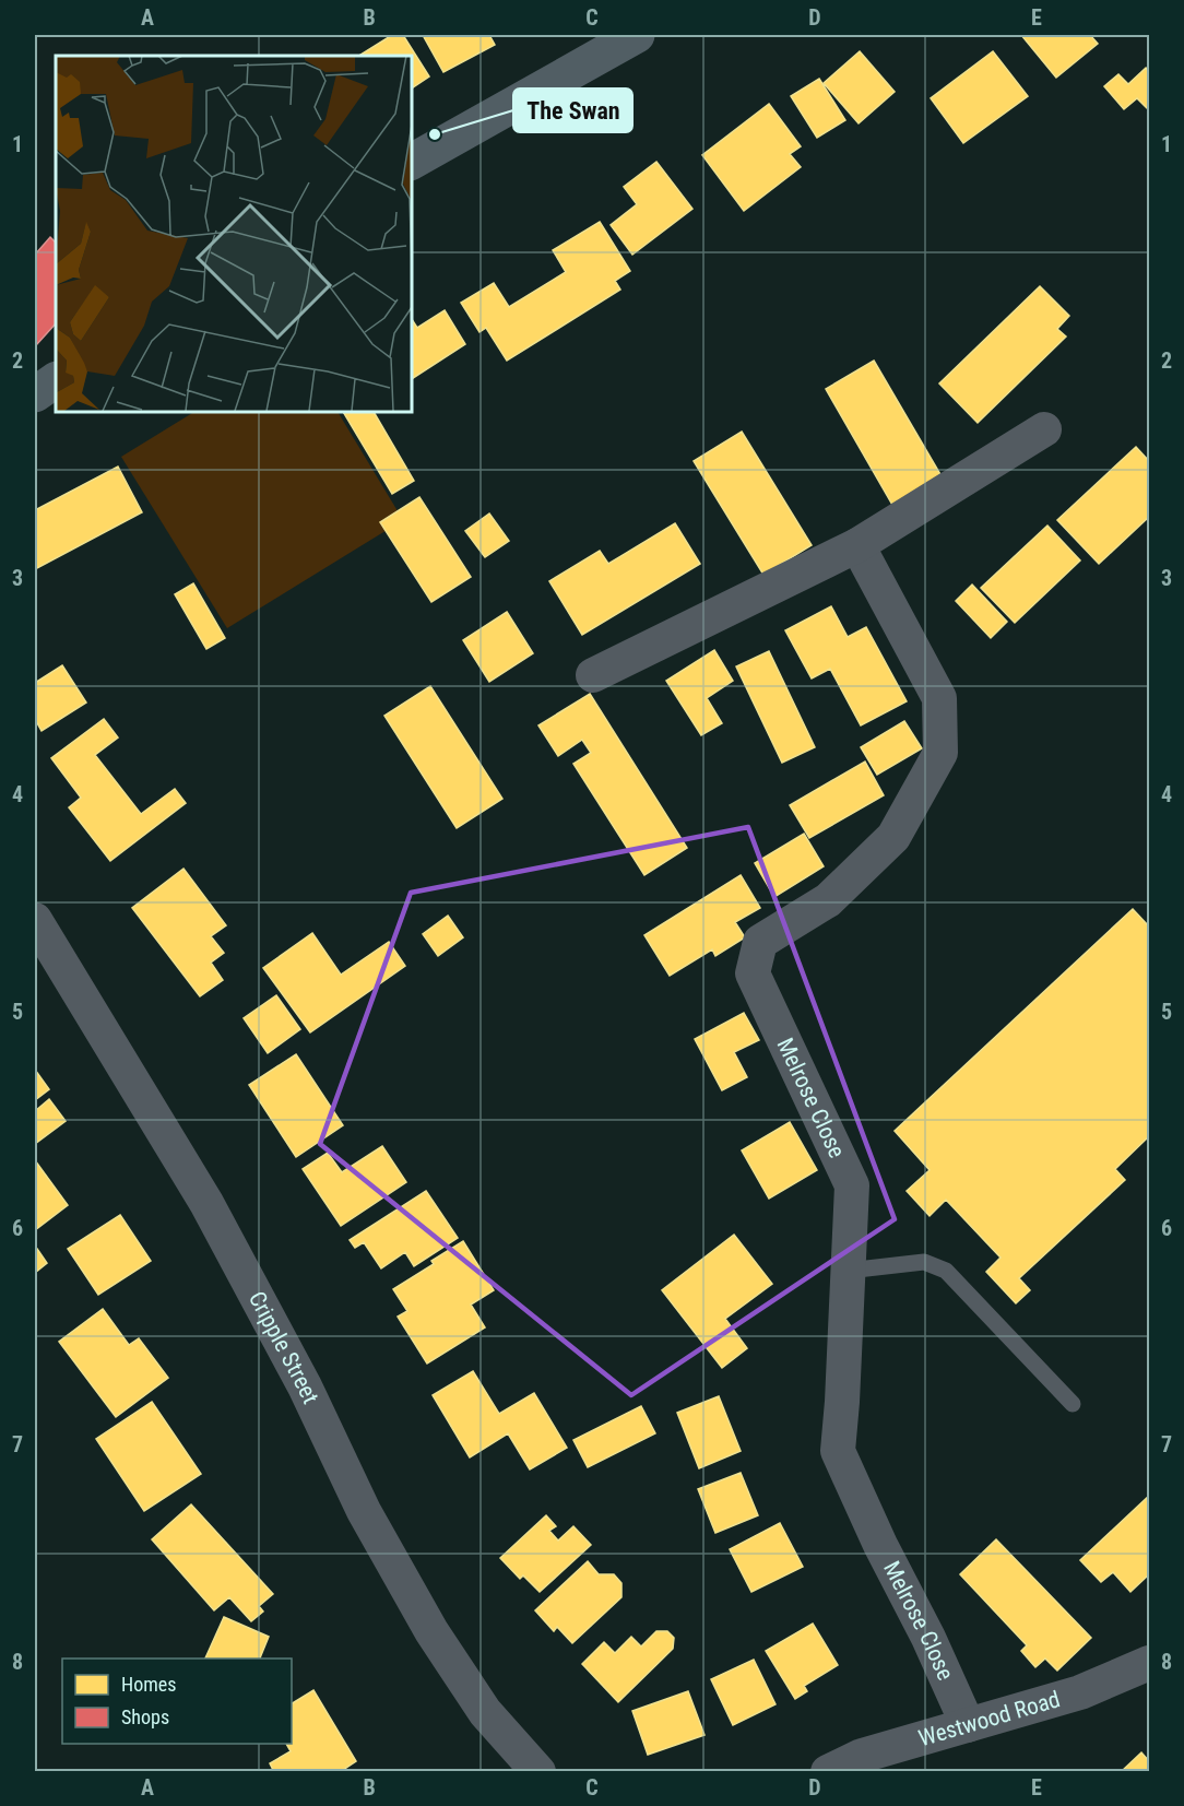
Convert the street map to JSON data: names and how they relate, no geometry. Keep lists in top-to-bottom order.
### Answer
{
  "streets": {
    "street": ["Melrose Close", "Cripple Street", "Westwood Road"]
  },
  "crossings": [
    ["Melrose Close", "Westwood Road"]
  ],
  "places": ["The Swan"],
  "legend": ["Homes", "Shops"],
  "grid": {
    "columns": [
      "A",
      "B",
      "C",
      "D",
      "E"
    ],
    "rows": [
      "1",
      "2",
      "3",
      "4",
      "5",
      "6",
      "7",
      "8"
    ]
  }
}
